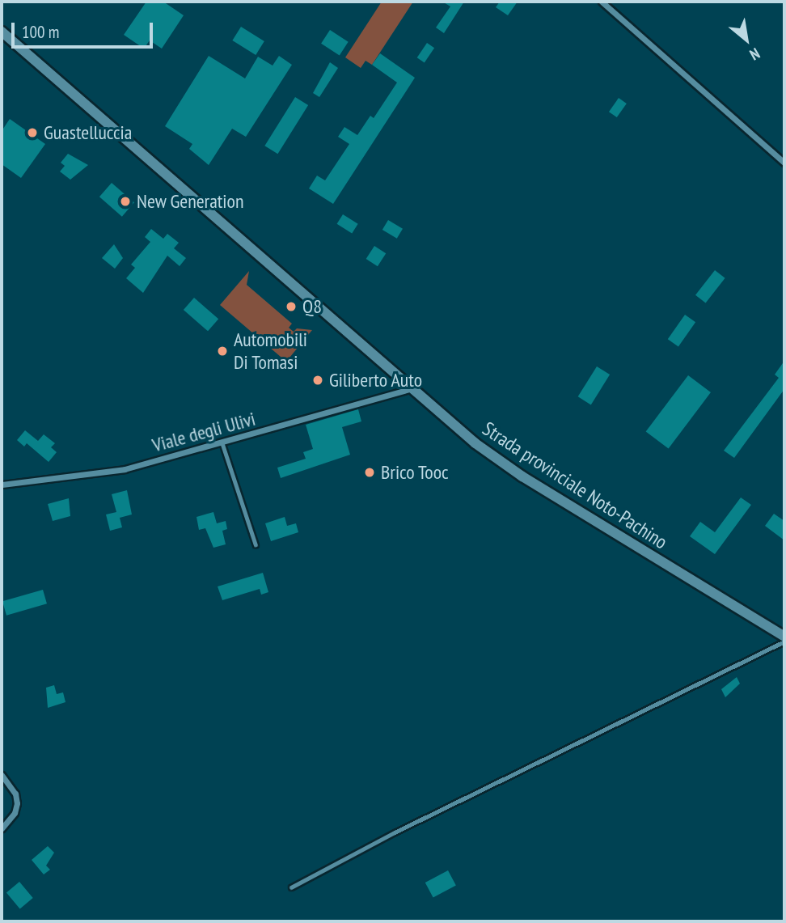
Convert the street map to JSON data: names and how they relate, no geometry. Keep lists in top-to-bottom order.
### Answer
{
  "streets": {
    "street": ["Viale degli Ulivi", "Strada provinciale Noto-Pachino"]
  },
  "crossings": [
    ["Viale degli Ulivi", "Strada provinciale Noto-Pachino"]
  ],
  "places": [
    "Guastelluccia",
    "New Generation",
    "Q8",
    "Automobili Di Tomasi",
    "Giliberto Auto",
    "Brico Tooc"
  ],
  "scale_bar": "100 m",
  "north": "bottom right"
}
